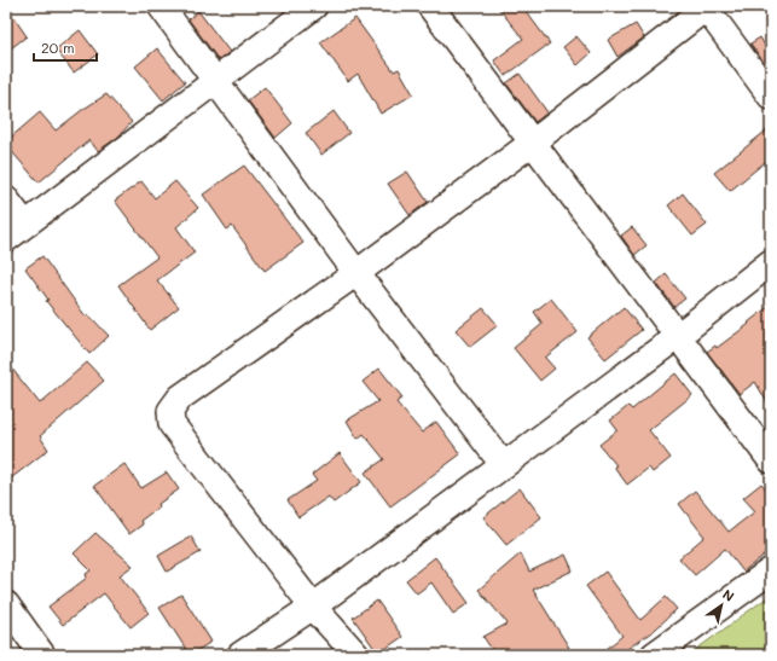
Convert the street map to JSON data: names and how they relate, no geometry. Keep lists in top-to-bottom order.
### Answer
{
  "scale_bar": "20 m",
  "north": "top right"
}
